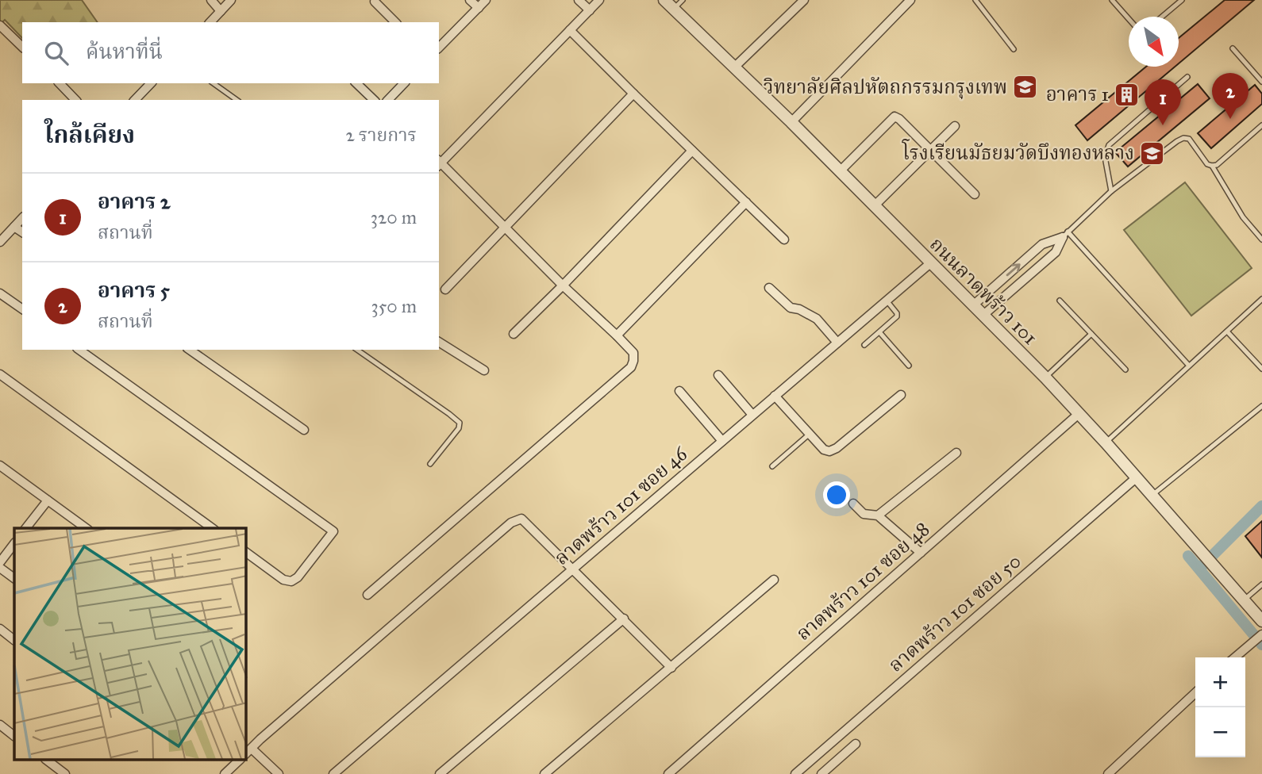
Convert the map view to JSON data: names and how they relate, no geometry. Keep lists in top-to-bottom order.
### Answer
{
  "streets": {
    "street": [
      "ถนนลาดพร้าว 101",
      "ลาดพร้าว 101 ซอย 46",
      "ลาดพร้าว 101 ซอย 48",
      "ลาดพร้าว 101 ซอย 50"
    ]
  },
  "crossings": [
    ["ถนนลาดพร้าว 101", "ลาดพร้าว 101 ซอย 46"],
    ["ถนนลาดพร้าว 101", "ลาดพร้าว 101 ซอย 48"],
    ["ถนนลาดพร้าว 101", "ลาดพร้าว 101 ซอย 50"]
  ],
  "places": {
    "school or university": ["วิทยาลัยศิลปหัตถกรรมกรุงเทพ", "โรงเรียนมัธยมวัดบึงทองหลาง"],
    "building": ["อาคาร 1"]
  },
  "north": "bottom right",
  "page": {
    "search": "ค้นหาที่นี่",
    "pins": ["2", "1"],
    "heading": ["ใกล้เคียง", "2 รายการ"],
    "list": [
      {
        "mark": "1",
        "name": "อาคาร 2",
        "note": "สถานที่",
        "value": "320 m"
      },
      {
        "mark": "2",
        "name": "อาคาร 5",
        "note": "สถานที่",
        "value": "350 m"
      }
    ],
    "map_buttons": ["+", "−"]
  }
}
